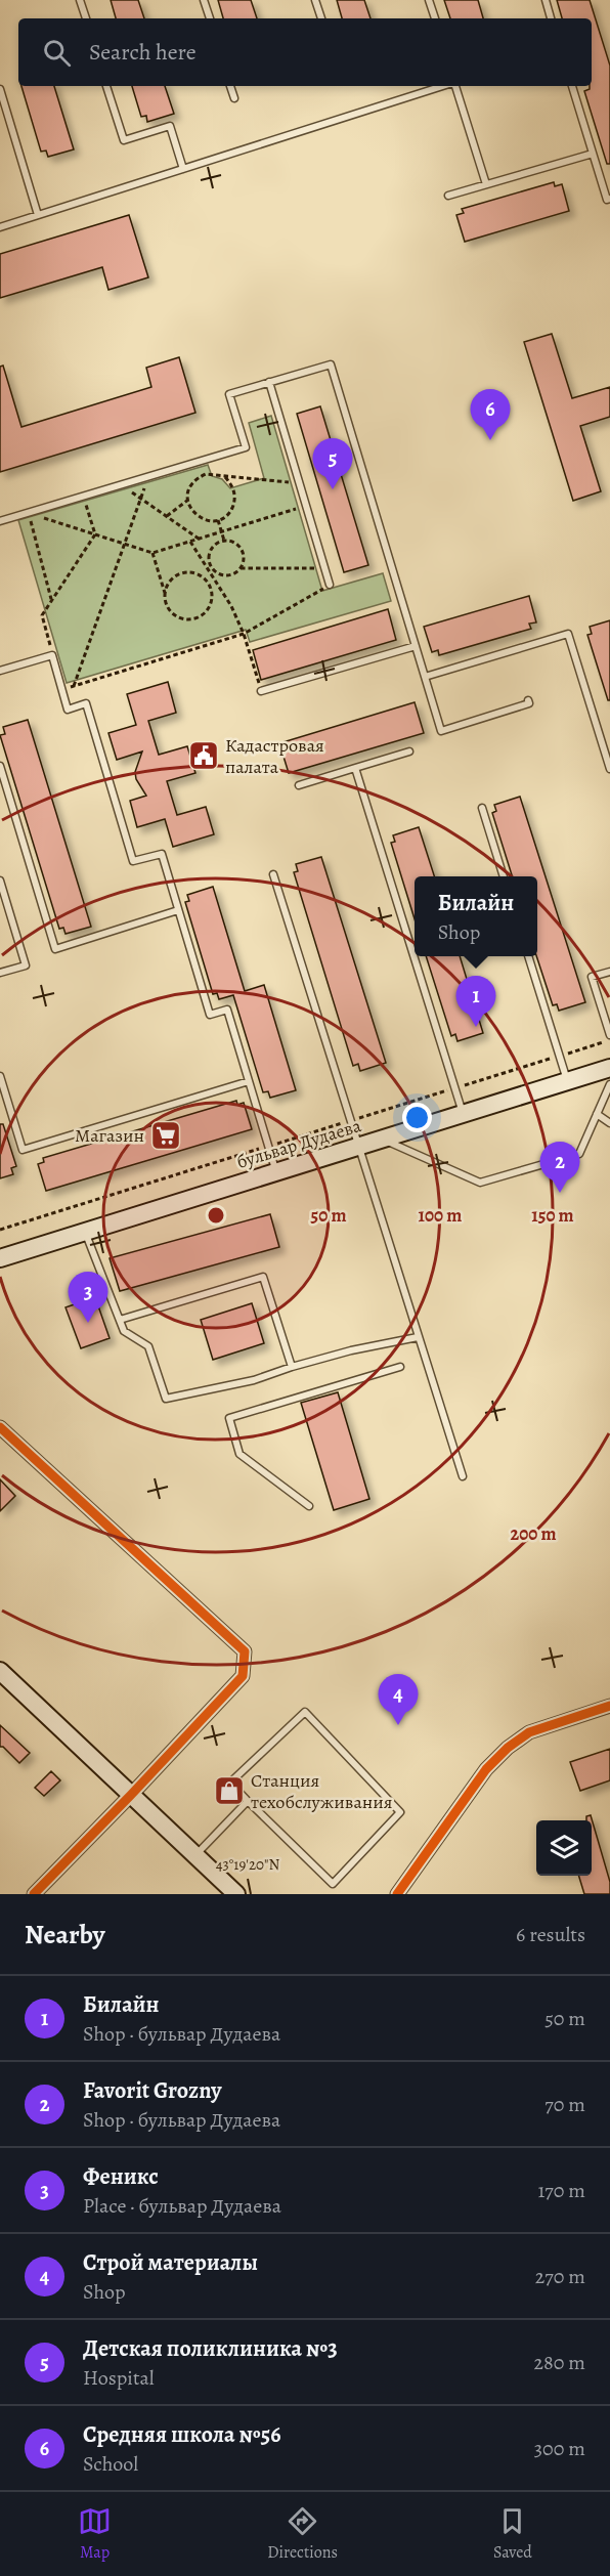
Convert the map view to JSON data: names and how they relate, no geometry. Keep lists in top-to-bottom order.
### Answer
{
  "streets": {
    "main road": ["бульвар Дудаева"]
  },
  "places": {
    "public building": ["Кадастровая палата"],
    "supermarket": ["Магазин"],
    "shop": ["Станция техобслуживания"]
  },
  "page": {
    "search": "Search here",
    "pins": [
      "6",
      "5",
      "1",
      "2",
      "3",
      "4"
    ],
    "popup": ["Билайн", "Shop"],
    "heading": ["Nearby", "6 results"],
    "list": [
      {
        "mark": "1",
        "name": "Билайн",
        "note": "Shop · бульвар Дудаева",
        "value": "50 m"
      },
      {
        "mark": "2",
        "name": "Favorit Grozny",
        "note": "Shop · бульвар Дудаева",
        "value": "70 m"
      },
      {
        "mark": "3",
        "name": "Феникс",
        "note": "Place · бульвар Дудаева",
        "value": "170 m"
      },
      {
        "mark": "4",
        "name": "Строй материалы",
        "note": "Shop",
        "value": "270 m"
      },
      {
        "mark": "5",
        "name": "Детская поликлиника №3",
        "note": "Hospital",
        "value": "280 m"
      },
      {
        "mark": "6",
        "name": "Средняя школа №56",
        "note": "School",
        "value": "300 m"
      }
    ],
    "nav": ["Map", "Directions", "Saved"]
  },
  "coordinates": ["43°19'20\"N"],
  "rings": [
    "50 m",
    "100 m",
    "150 m",
    "200 m"
  ]
}
